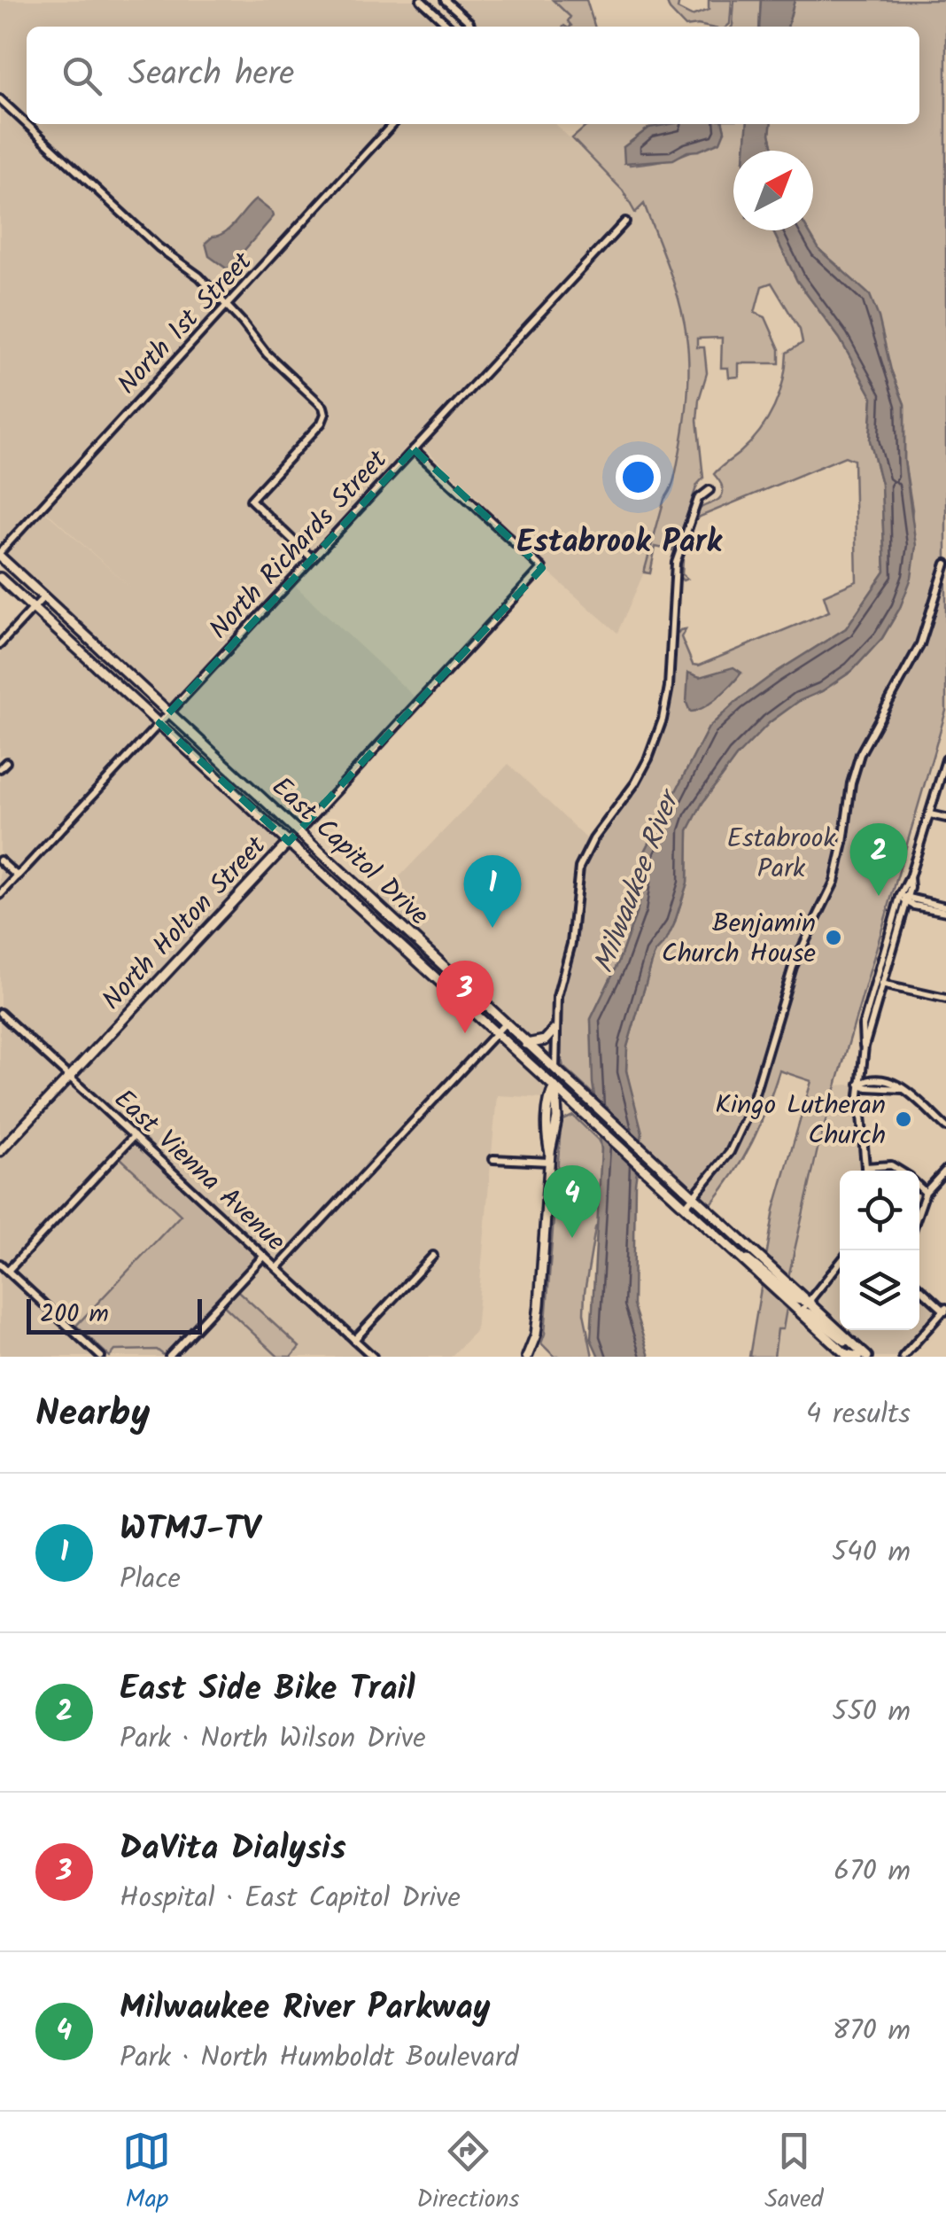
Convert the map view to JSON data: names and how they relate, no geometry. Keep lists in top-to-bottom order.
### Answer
{
  "streets": {
    "main road": ["East Capitol Drive", "North Holton Street"],
    "street": ["North 1st Street", "North Richards Street", "East Vienna Avenue"]
  },
  "crossings": [
    ["North 1st Street", "East Capitol Drive"],
    ["North Richards Street", "East Capitol Drive"],
    ["North Richards Street", "North Holton Street"],
    ["East Capitol Drive", "North Holton Street"],
    ["North Holton Street", "East Vienna Avenue"]
  ],
  "districts": ["Estabrook Park"],
  "water": ["Milwaukee River"],
  "parks": ["Estabrook Park"],
  "places": ["Benjamin Church House", "Kingo Lutheran Church"],
  "scale_bar": "200 m",
  "north": "top right",
  "page": {
    "search": "Search here",
    "pins": [
      "2",
      "1",
      "3",
      "4"
    ],
    "scale": "200 m",
    "heading": ["Nearby", "4 results"],
    "list": [
      {
        "mark": "1",
        "name": "WTMJ-TV",
        "note": "Place",
        "value": "540 m"
      },
      {
        "mark": "2",
        "name": "East Side Bike Trail",
        "note": "Park · North Wilson Drive",
        "value": "550 m"
      },
      {
        "mark": "3",
        "name": "DaVita Dialysis",
        "note": "Hospital · East Capitol Drive",
        "value": "670 m"
      },
      {
        "mark": "4",
        "name": "Milwaukee River Parkway",
        "note": "Park · North Humboldt Boulevard",
        "value": "870 m"
      }
    ],
    "nav": ["Map", "Directions", "Saved"]
  }
}
